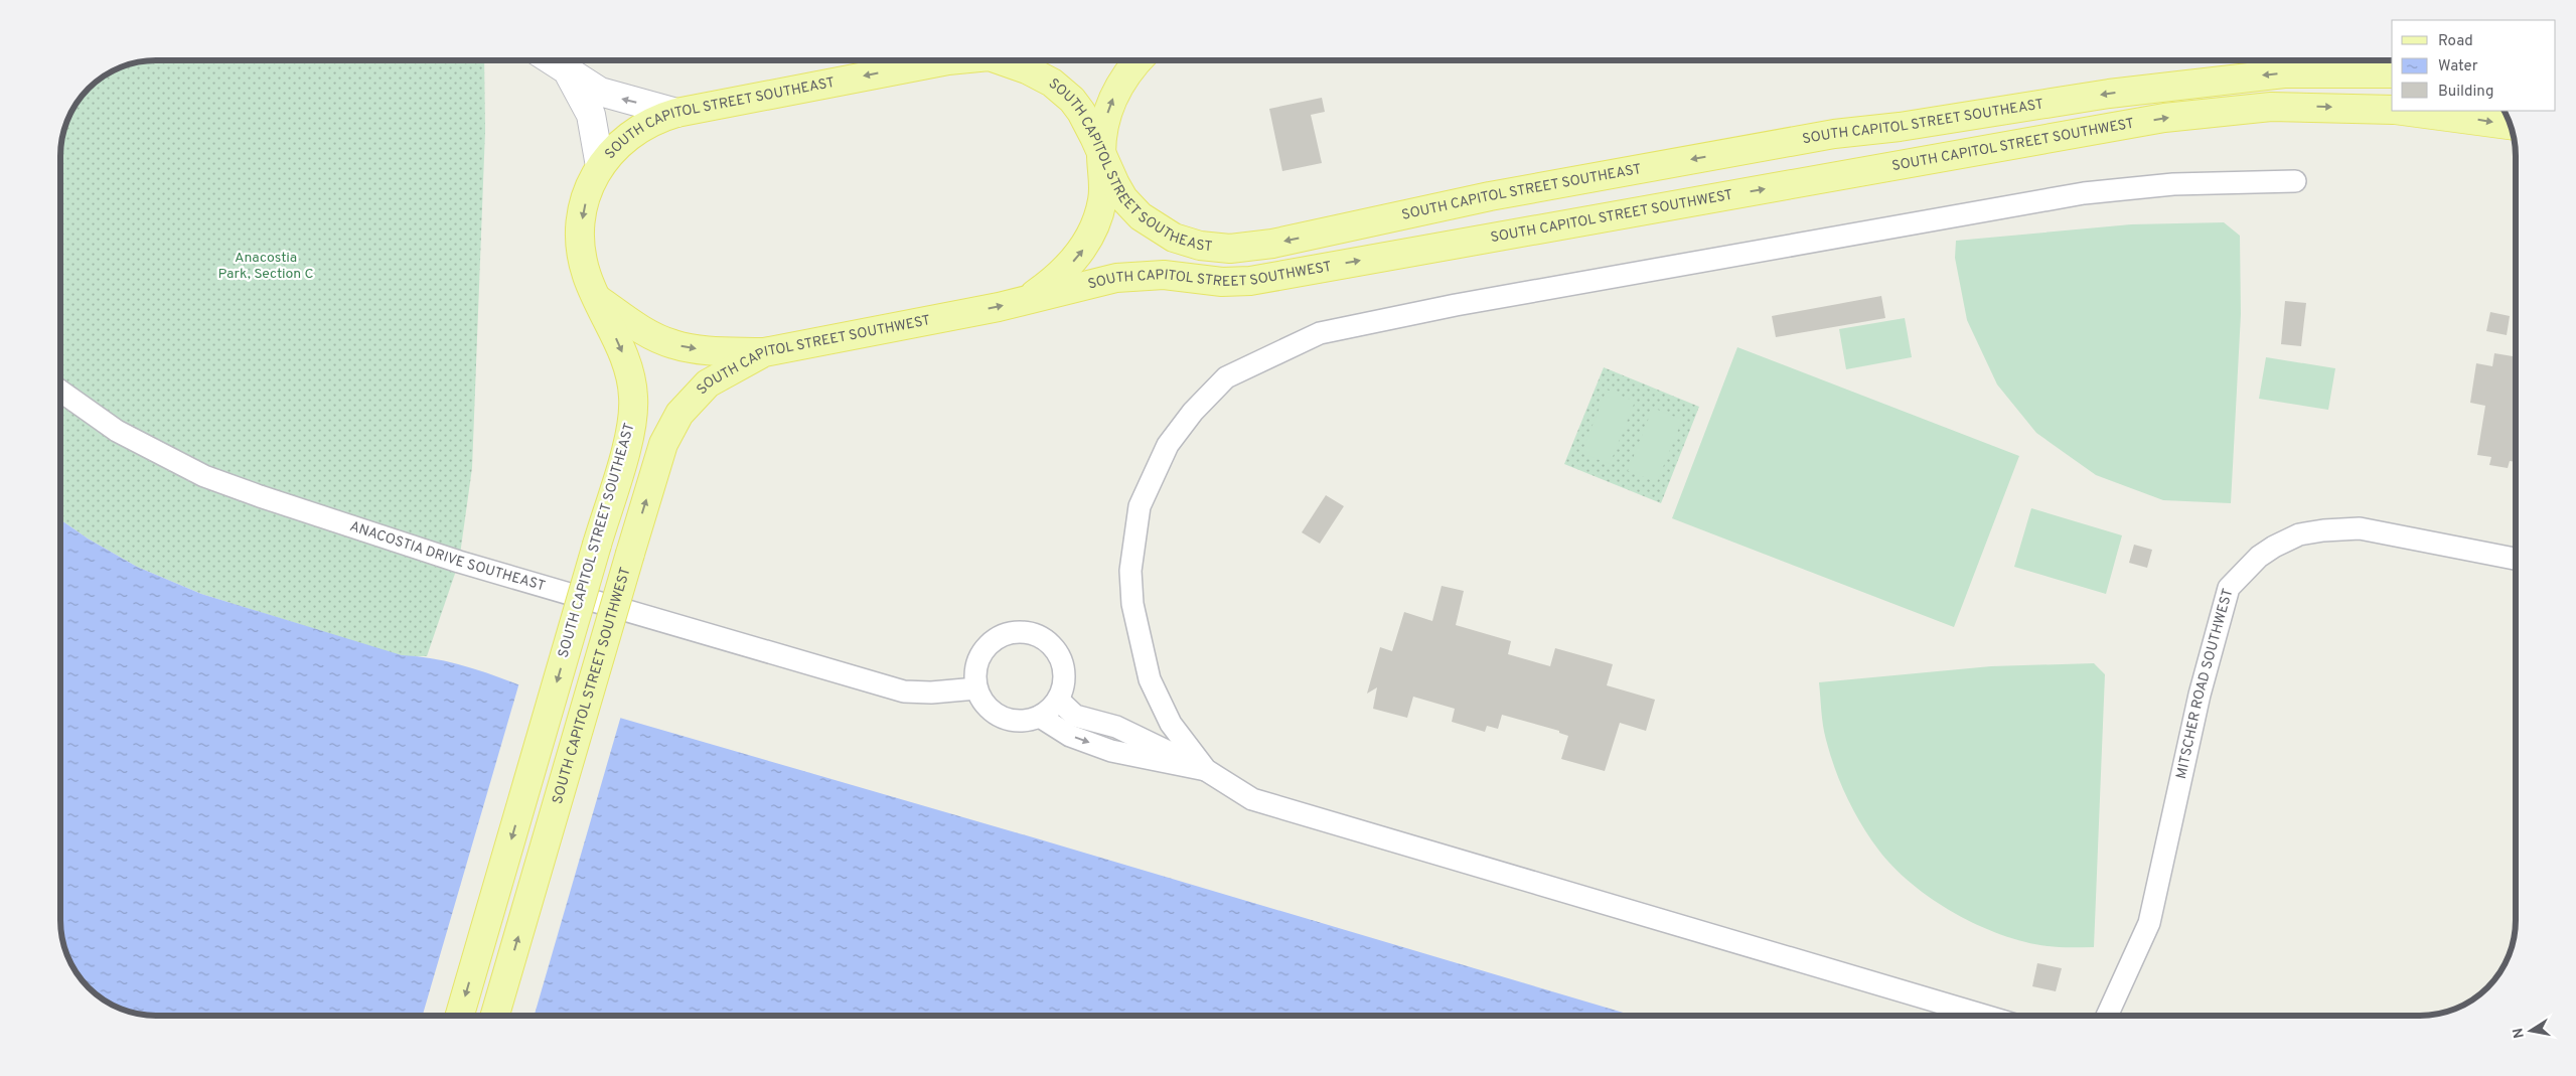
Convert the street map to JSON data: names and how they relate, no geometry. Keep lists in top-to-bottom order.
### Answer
{
  "streets": {
    "main road": ["SOUTH CAPITOL STREET SOUTHEAST", "SOUTH CAPITOL STREET SOUTHWEST"],
    "street": ["ANACOSTIA DRIVE SOUTHEAST", "MITSCHER ROAD SOUTHWEST"]
  },
  "one_way": ["SOUTH CAPITOL STREET SOUTHWEST"],
  "parks": ["Anacostia Park, Section C"],
  "legend": ["Road", "Water", "Building"],
  "north": "left"
}
